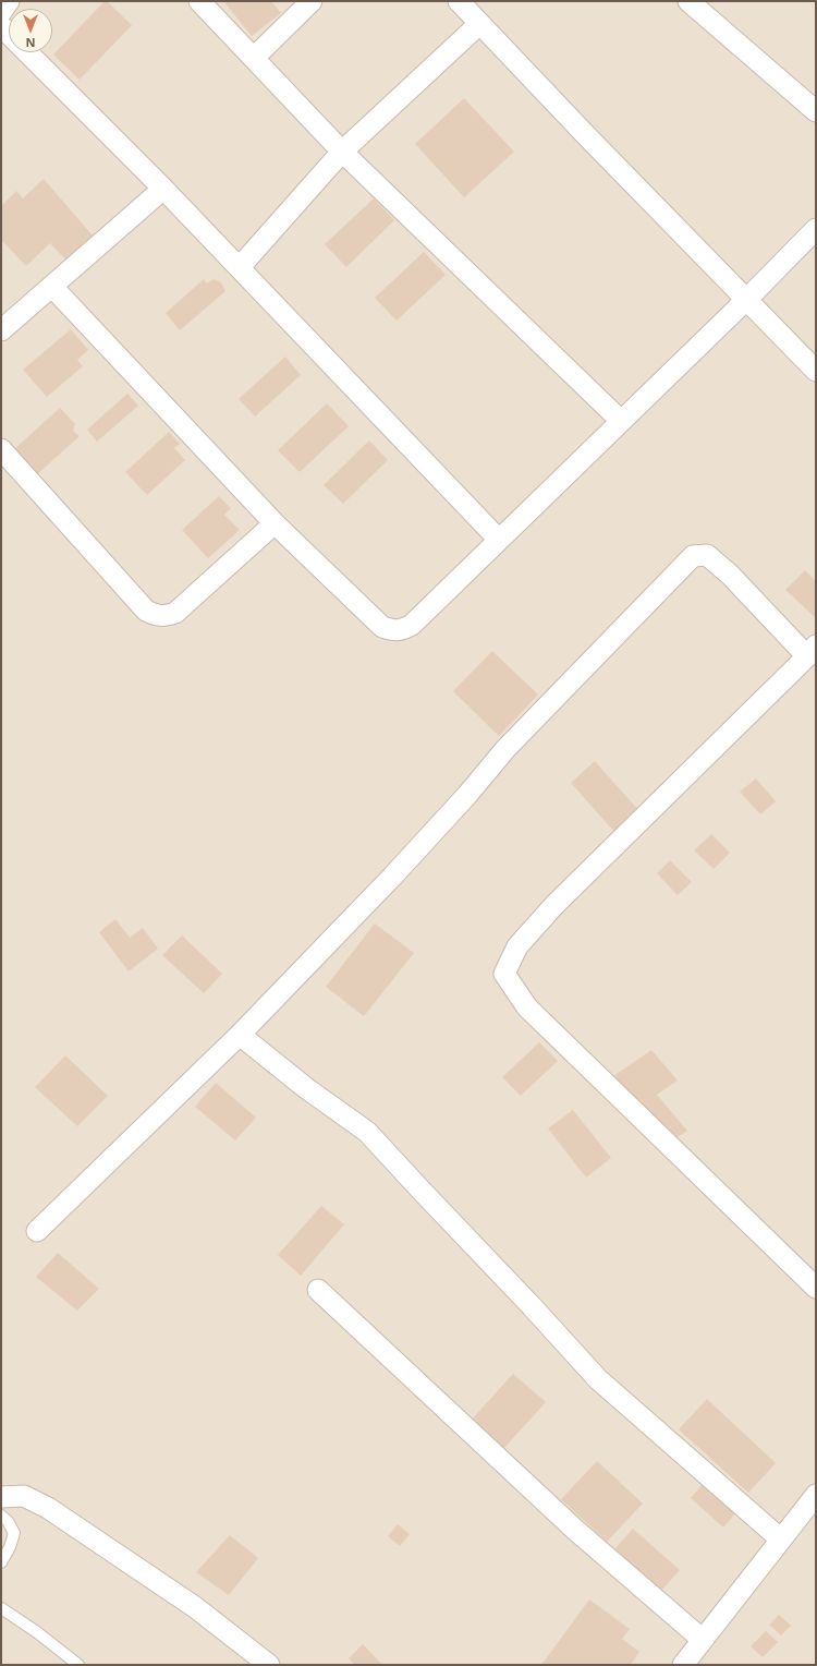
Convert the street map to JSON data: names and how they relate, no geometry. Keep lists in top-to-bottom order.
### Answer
{
  "north": "bottom"
}
